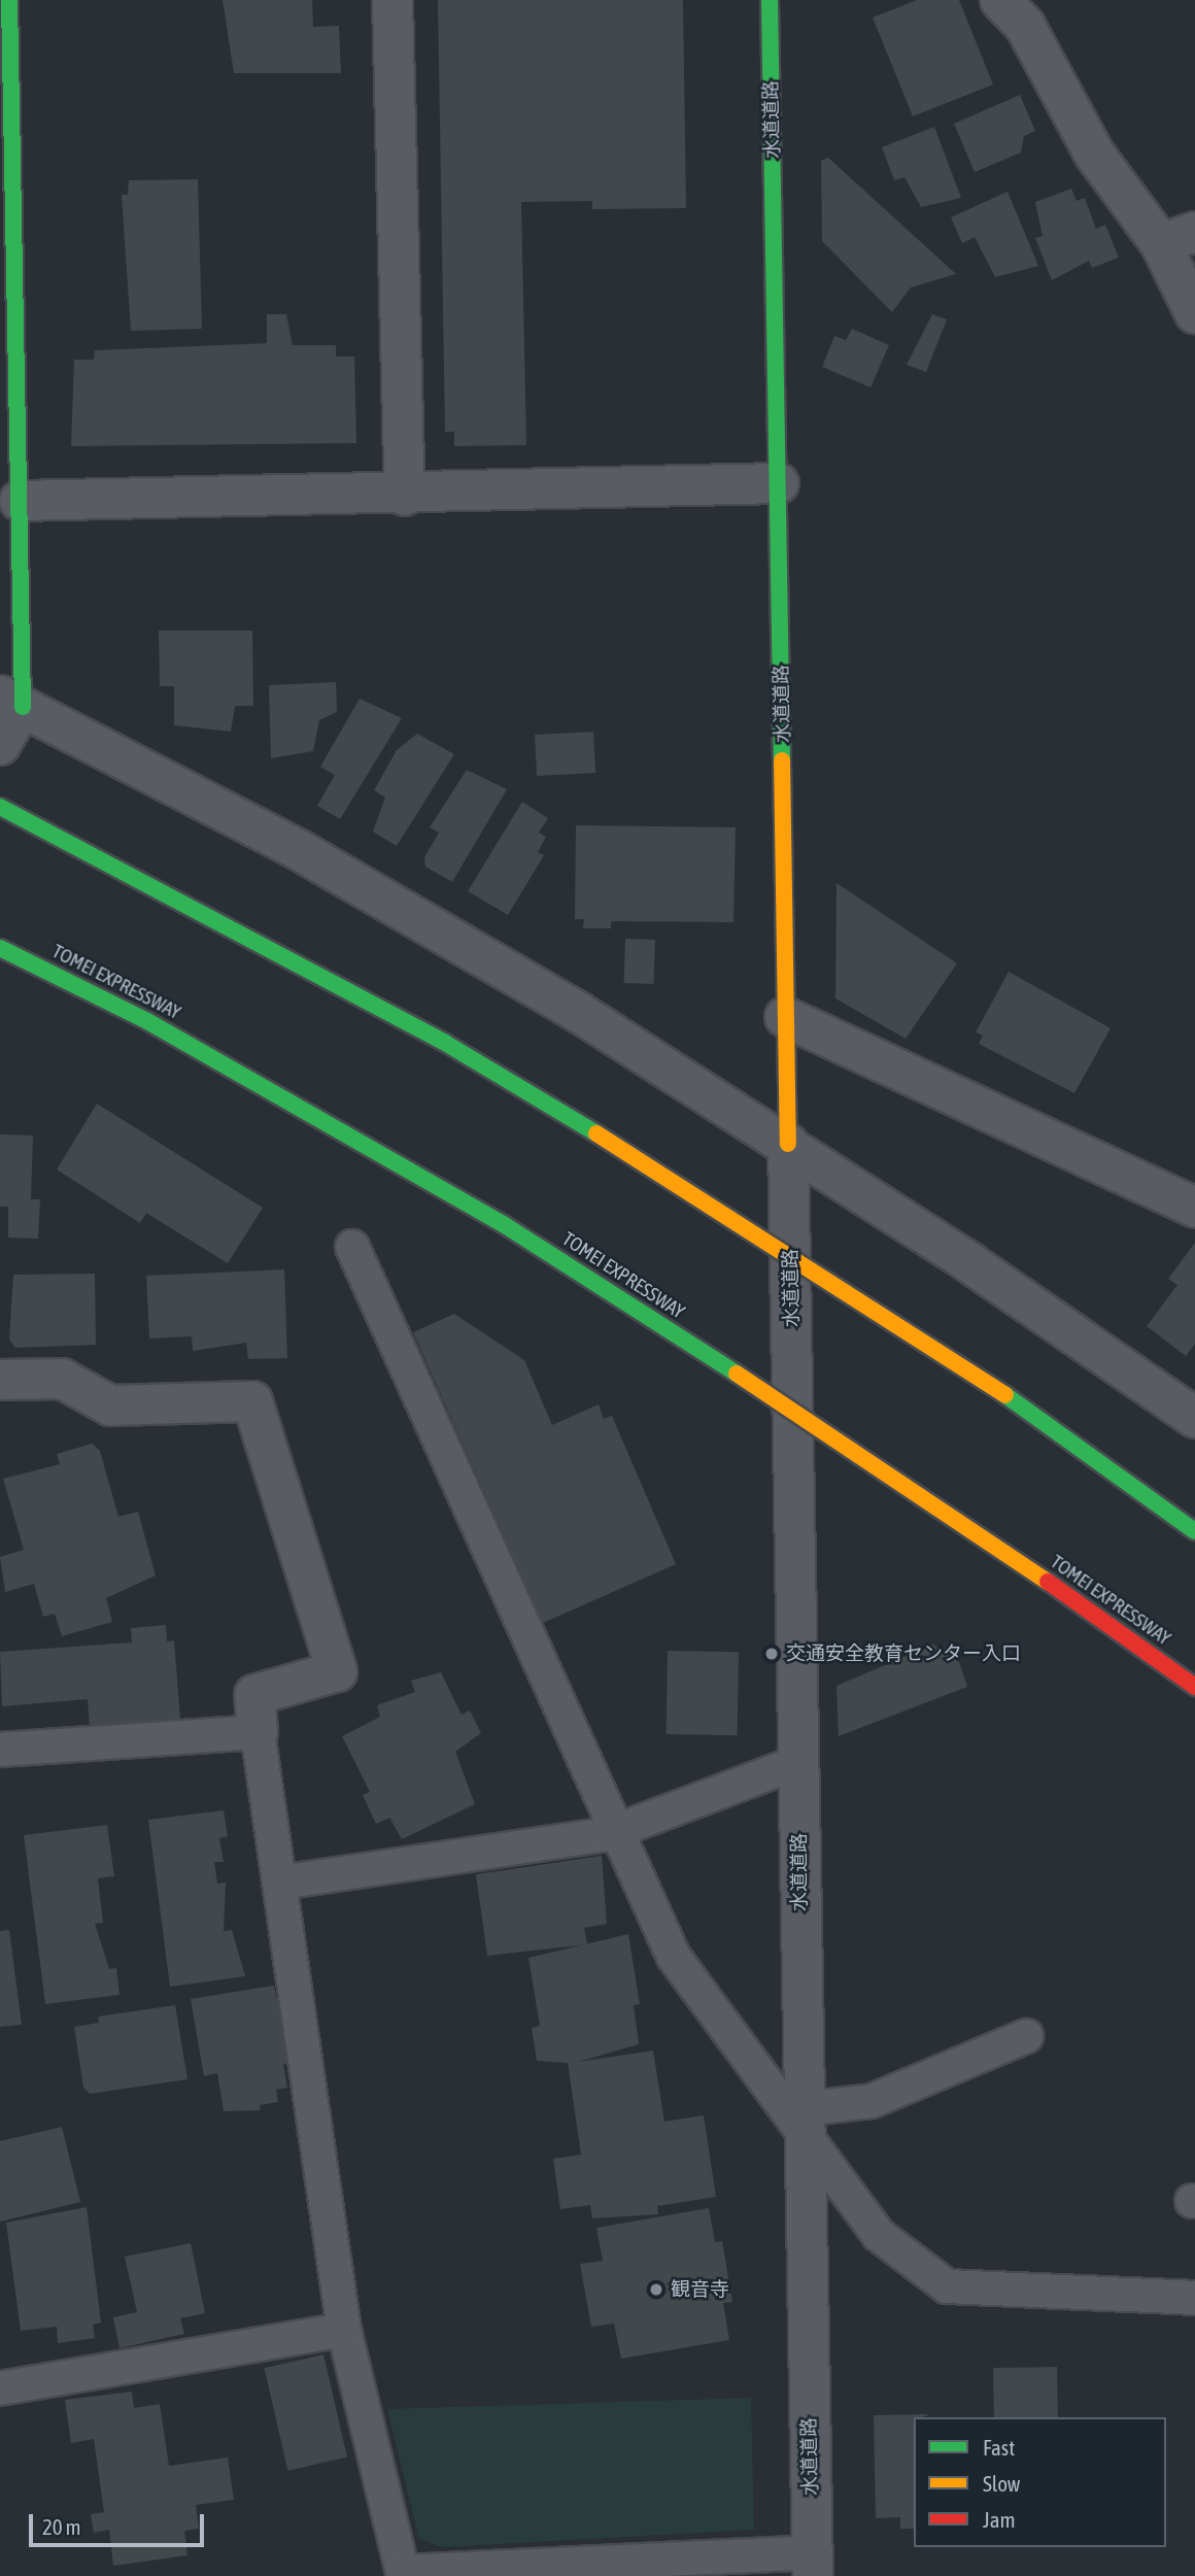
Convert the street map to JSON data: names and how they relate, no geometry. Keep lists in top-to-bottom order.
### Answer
{
  "streets": {
    "main road": ["水道道路", "TOMEI EXPRESSWAY"]
  },
  "places": ["交通安全教育センター入口", "観音寺"],
  "legend": ["Fast", "Slow", "Jam"],
  "scale_bar": "20 m"
}
